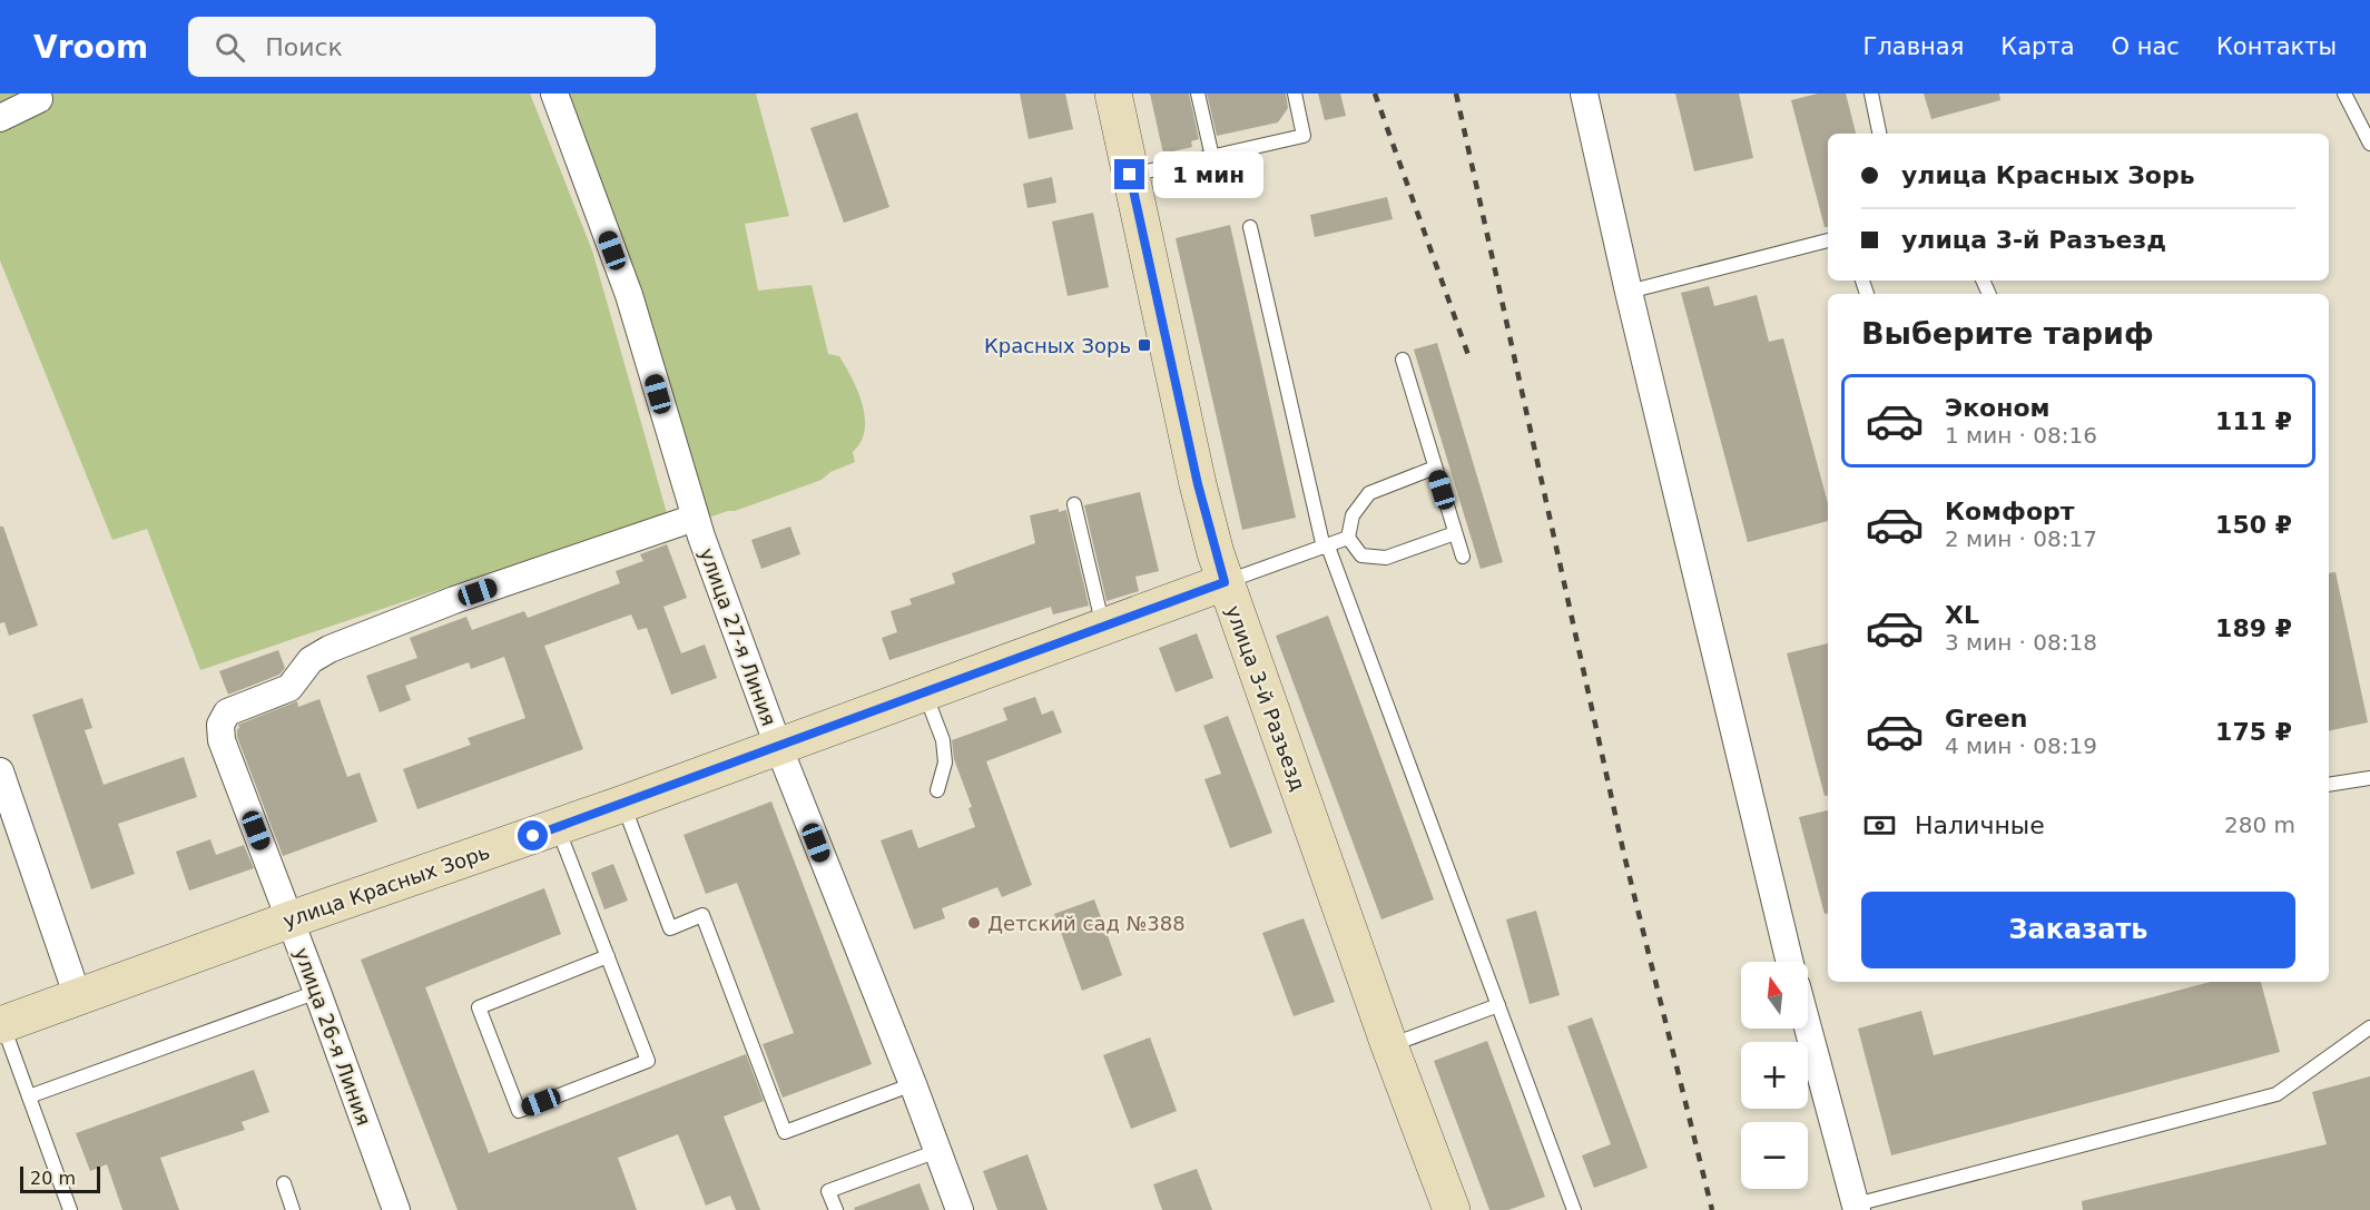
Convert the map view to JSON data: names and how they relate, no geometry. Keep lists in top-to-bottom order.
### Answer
{
  "streets": {
    "street": [
      "улица 27-я Линия",
      "улица 3-й Разъезд",
      "улица Красных Зорь",
      "улица 26-я Линия"
    ]
  },
  "crossings": [
    ["улица 27-я Линия", "улица Красных Зорь"],
    ["улица 27-я Линия", "улица 26-я Линия"],
    ["улица 3-й Разъезд", "улица Красных Зорь"],
    ["улица Красных Зорь", "улица 26-я Линия"]
  ],
  "places": {
    "transit": ["Красных Зорь"],
    "other": ["Детский сад №388"]
  },
  "scale_bar": "20 m",
  "north": "top",
  "page": {
    "header": "Vroom",
    "search": "Поиск",
    "nav": [
      "Главная",
      "Карта",
      "О нас",
      "Контакты"
    ],
    "banner": ["улица Красных Зорь", "улица 3-й Разъезд"],
    "bubble": "1 мин",
    "heading": "Выберите тариф",
    "list": [
      {
        "name": "Эконом",
        "note": "1 мин · 08:16",
        "value": "111 ₽"
      },
      {
        "name": "Комфорт",
        "note": "2 мин · 08:17",
        "value": "150 ₽"
      },
      {
        "name": "XL",
        "note": "3 мин · 08:18",
        "value": "189 ₽"
      },
      {
        "name": "Green",
        "note": "4 мин · 08:19",
        "value": "175 ₽"
      }
    ],
    "pay": ["Наличные", "280 m"],
    "buttons": "Заказать",
    "map_buttons": ["+", "−"],
    "scale": "20 m"
  }
}
